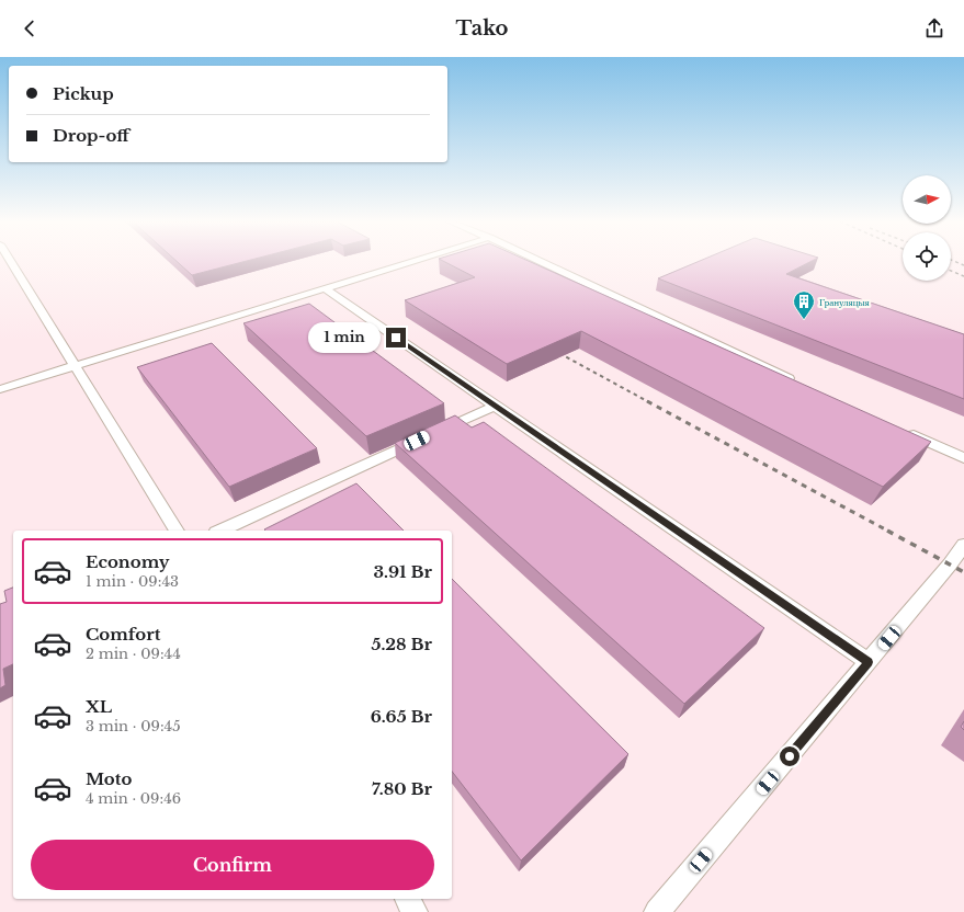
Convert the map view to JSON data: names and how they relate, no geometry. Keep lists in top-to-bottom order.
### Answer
{
  "places": {
    "building": ["Грануляцыя"]
  },
  "north": "right",
  "page": {
    "header": "Tako",
    "banner": ["Pickup", "Drop-off"],
    "bubble": "1 min",
    "list": [
      {
        "name": "Economy",
        "note": "1 min · 09:43",
        "value": "3.91 Br"
      },
      {
        "name": "Comfort",
        "note": "2 min · 09:44",
        "value": "5.28 Br"
      },
      {
        "name": "XL",
        "note": "3 min · 09:45",
        "value": "6.65 Br"
      },
      {
        "name": "Moto",
        "note": "4 min · 09:46",
        "value": "7.80 Br"
      }
    ],
    "buttons": "Confirm"
  }
}
